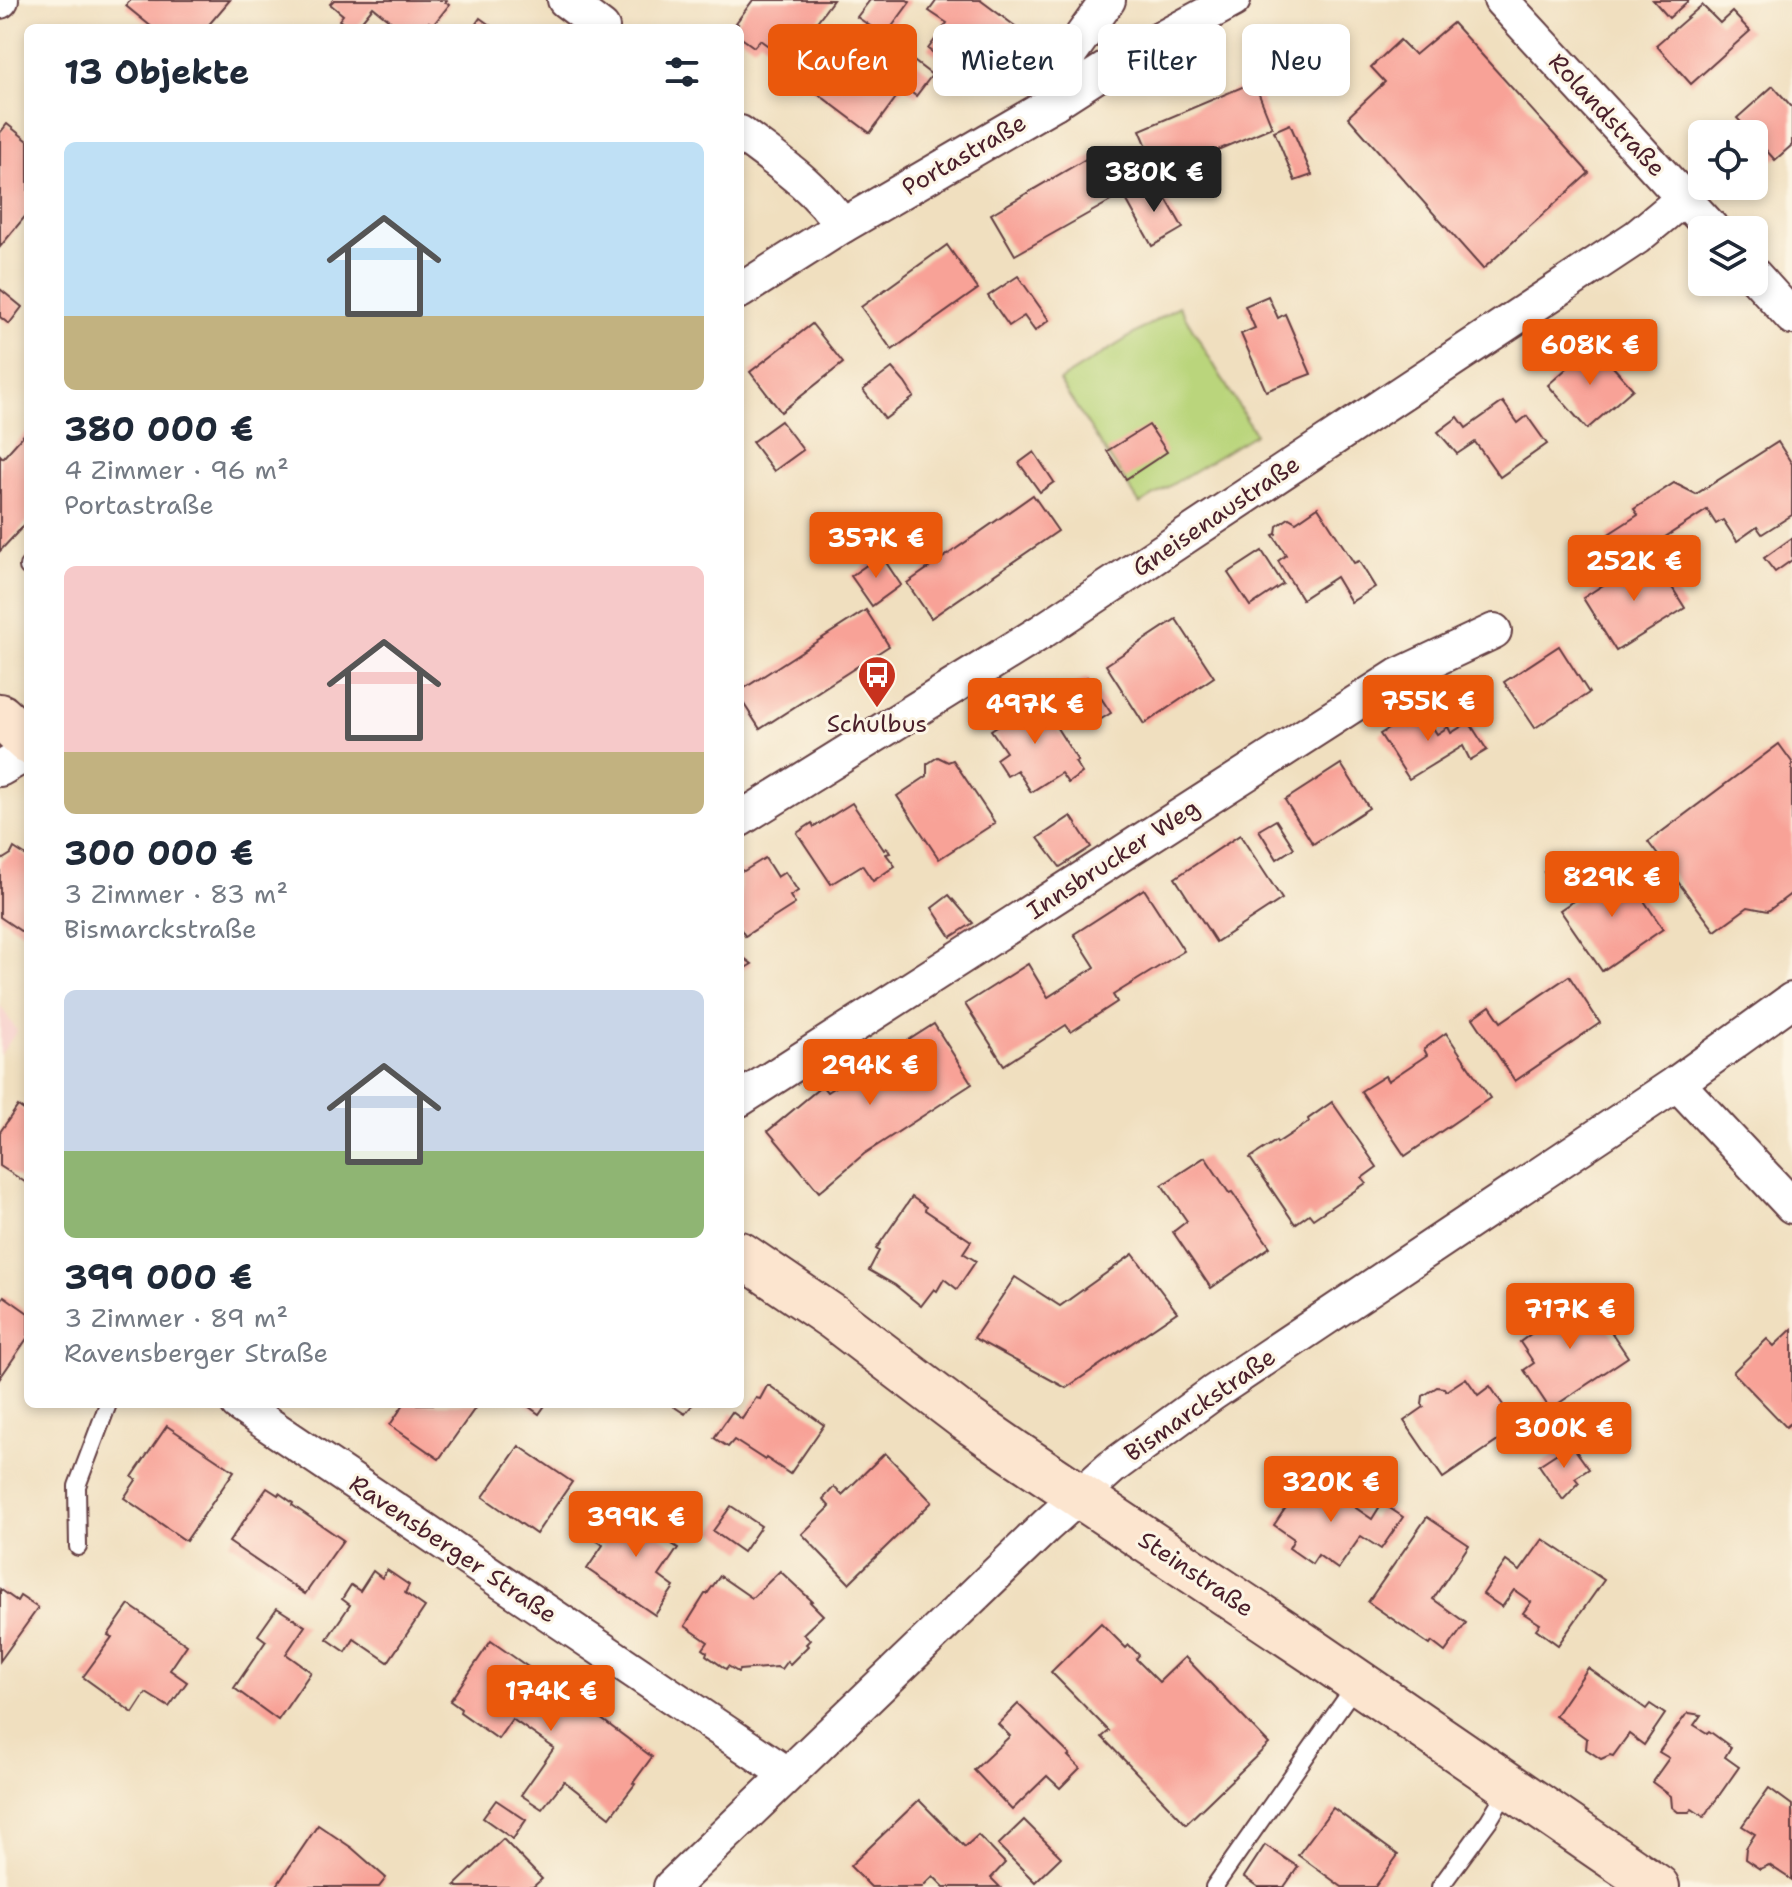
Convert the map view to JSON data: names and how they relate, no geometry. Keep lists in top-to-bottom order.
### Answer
{
  "streets": {
    "main road": ["Steinstraße"],
    "street": [
      "Rolandstraße",
      "Portastraße",
      "Gneisenaustraße",
      "Innsbrucker Weg",
      "Bismarckstraße",
      "Ravensberger Straße"
    ]
  },
  "crossings": [
    ["Rolandstraße", "Gneisenaustraße"],
    ["Bismarckstraße", "Ravensberger Straße"],
    ["Bismarckstraße", "Steinstraße"]
  ],
  "places": {
    "bus stop": ["Schulbus"]
  },
  "page": {
    "chip": [
      "Kaufen",
      "Mieten",
      "Filter",
      "Neu"
    ],
    "heading": "13 Objekte",
    "list": [
      {
        "name": "380 000 €",
        "note": "4 Zimmer · 96 m² · Portastraße"
      },
      {
        "name": "300 000 €",
        "note": "3 Zimmer · 83 m² · Bismarckstraße"
      },
      {
        "name": "399 000 €",
        "note": "3 Zimmer · 89 m² · Ravensberger Straße"
      }
    ],
    "price": [
      "380K €",
      "608K €",
      "357K €",
      "252K €",
      "755K €",
      "497K €",
      "829K €",
      "294K €",
      "717K €",
      "300K €",
      "320K €",
      "399K €",
      "174K €"
    ]
  }
}
